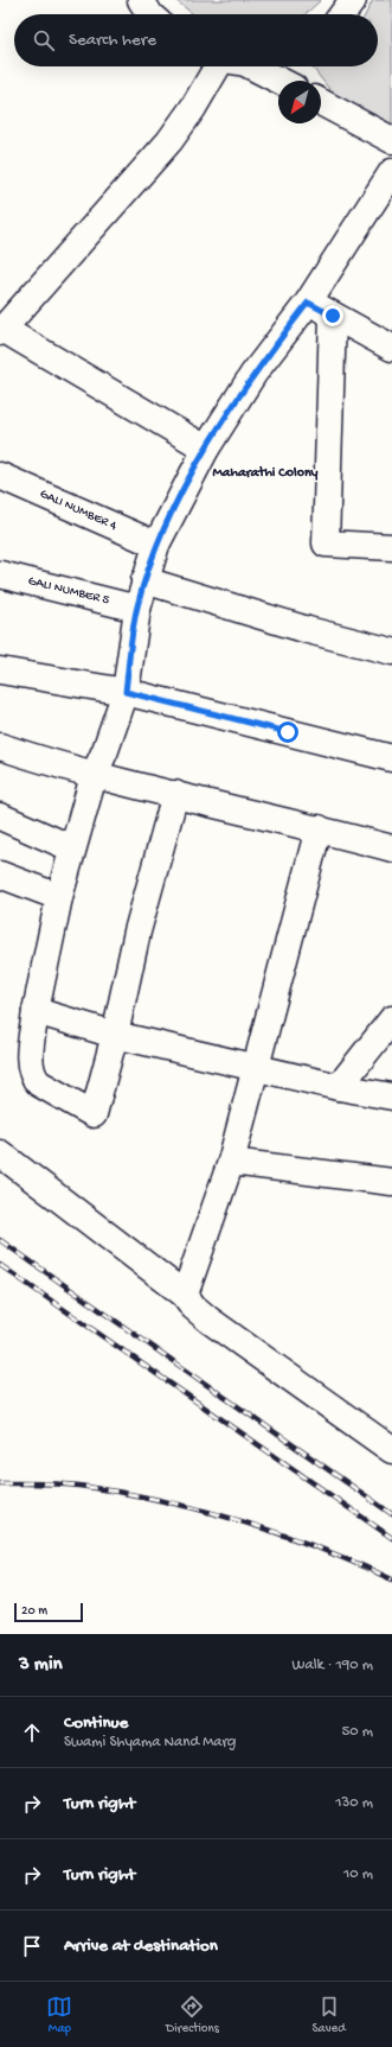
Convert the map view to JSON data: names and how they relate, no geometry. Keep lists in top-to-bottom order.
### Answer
{
  "streets": {
    "street": ["GALI NUMBER 4", "GALI NUMBER 5"]
  },
  "districts": ["Maharathi Colony"],
  "scale_bar": "20 m",
  "north": "bottom left",
  "page": {
    "search": "Search here",
    "scale": "20 m",
    "heading": ["3 min", "Walk · 190 m"],
    "list": [
      ["Continue", "Swami Shyama Nand Marg", "50 m"],
      ["Turn right", "130 m"],
      ["Turn right", "10 m"],
      "Arrive at destination"
    ],
    "nav": ["Map", "Directions", "Saved"]
  }
}
